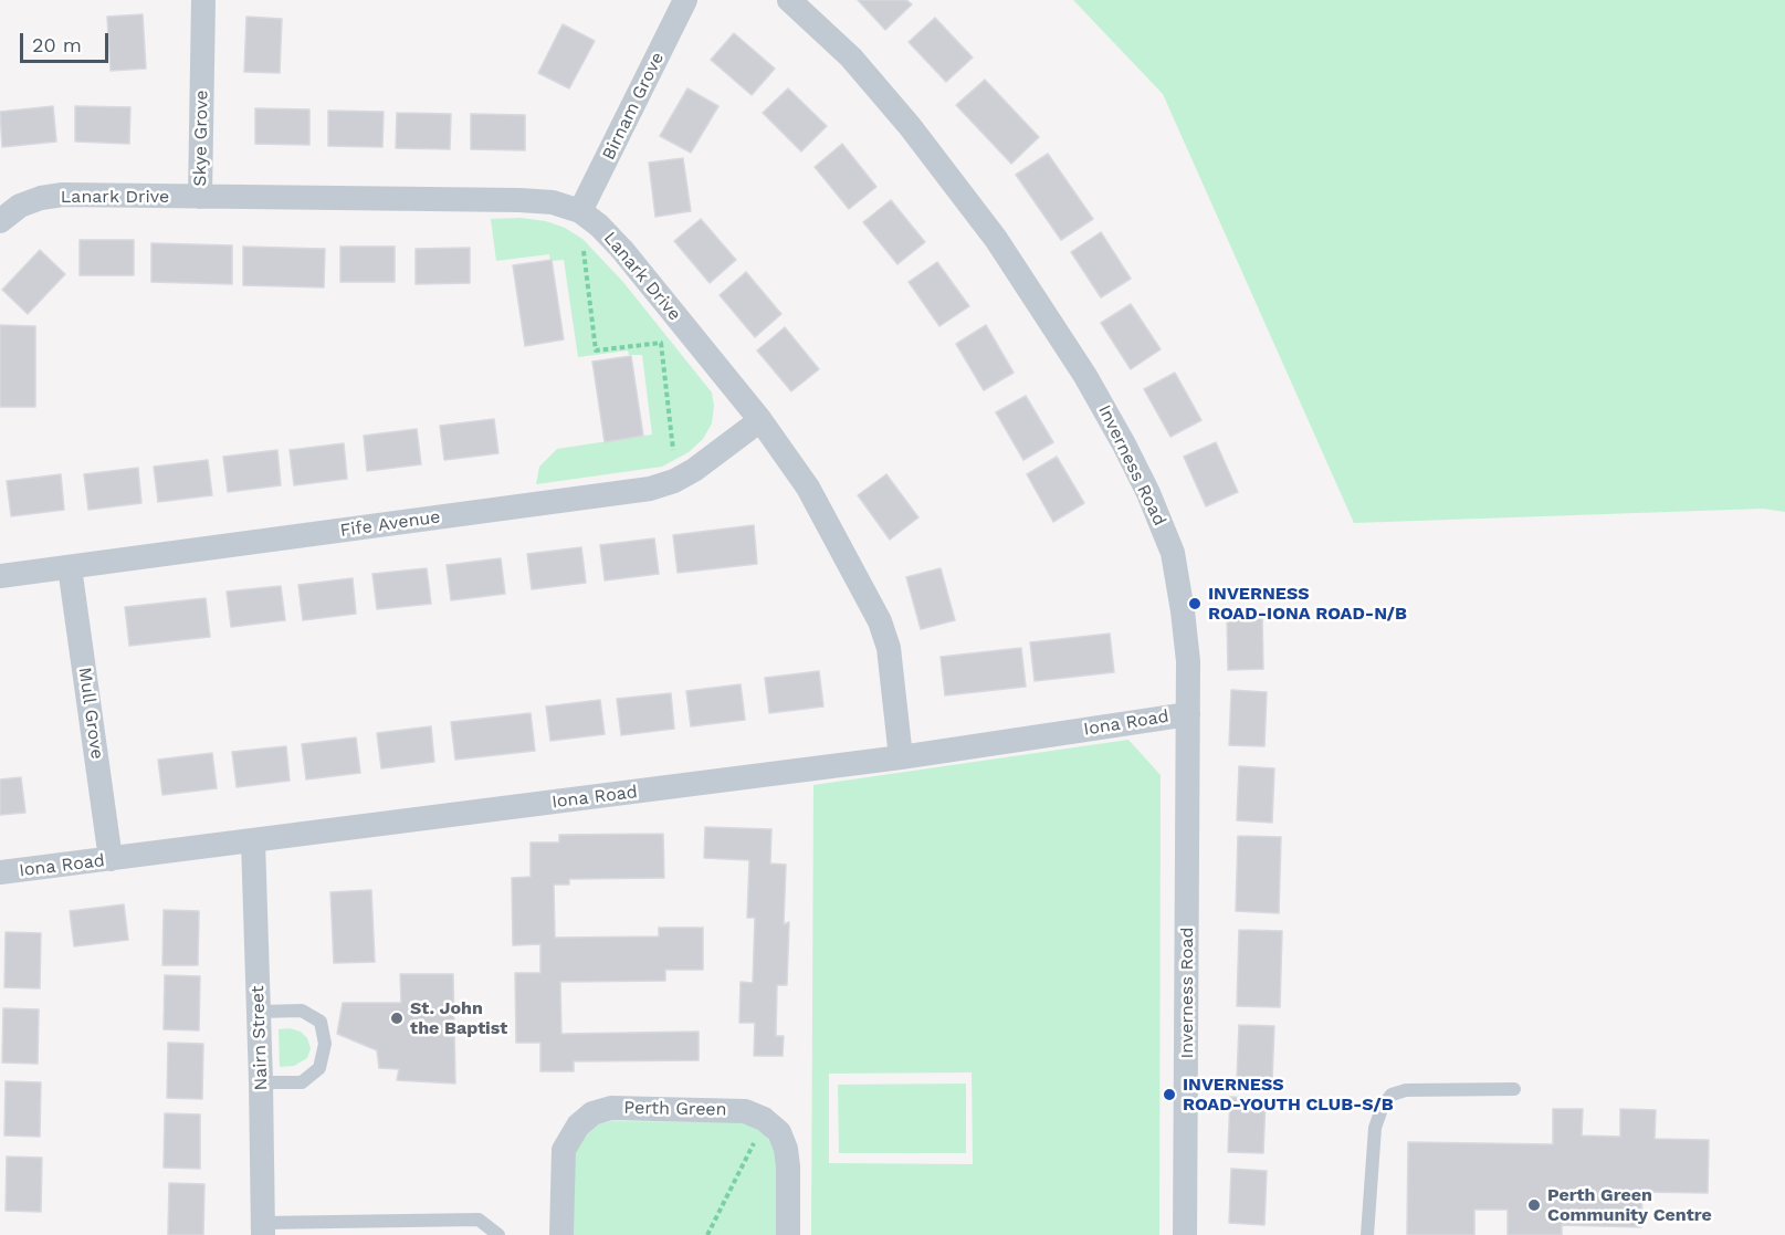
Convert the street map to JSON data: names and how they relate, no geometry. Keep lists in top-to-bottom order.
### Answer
{
  "streets": {
    "street": [
      "Birnam Grove",
      "Skye Grove",
      "Lanark Drive",
      "Inverness Road",
      "Fife Avenue",
      "Mull Grove",
      "Iona Road",
      "Nairn Street",
      "Perth Green"
    ]
  },
  "crossings": [
    ["Birnam Grove", "Lanark Drive"],
    ["Skye Grove", "Lanark Drive"],
    ["Lanark Drive", "Fife Avenue"],
    ["Lanark Drive", "Iona Road"],
    ["Inverness Road", "Iona Road"],
    ["Fife Avenue", "Mull Grove"],
    ["Mull Grove", "Iona Road"],
    ["Iona Road", "Nairn Street"]
  ],
  "places": [
    "INVERNESS ROAD-IONA ROAD-N/B",
    "St. John the Baptist",
    "INVERNESS ROAD-YOUTH CLUB-S/B",
    "Perth Green Community Centre"
  ],
  "scale_bar": "20 m"
}
